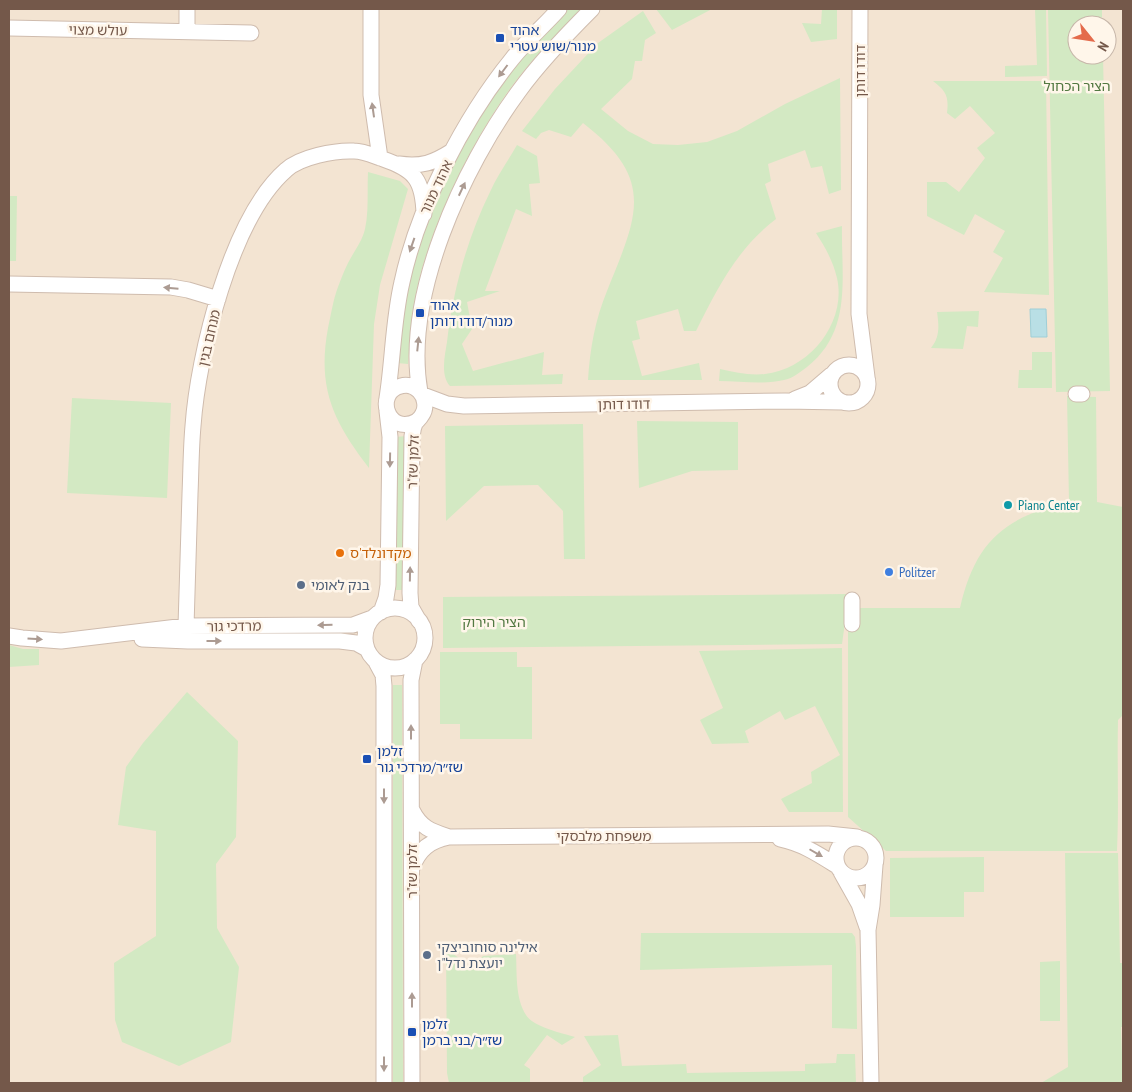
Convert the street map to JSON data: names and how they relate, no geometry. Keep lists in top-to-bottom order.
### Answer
{
  "streets": {
    "street": [
      "עולש מצוי",
      "דודו דותן",
      "אהוד מנור",
      "מנחם בגין",
      "זלמן שז\"ר",
      "מרדכי גור",
      "משפחת מלבסקי"
    ]
  },
  "crossings": [
    ["דודו דותן", "אהוד מנור"],
    ["דודו דותן", "זלמן שז\"ר"],
    ["אהוד מנור", "מנחם בגין"],
    ["אהוד מנור", "זלמן שז\"ר"],
    ["מנחם בגין", "מרדכי גור"],
    ["זלמן שז\"ר", "מרדכי גור"],
    ["זלמן שז\"ר", "משפחת מלבסקי"]
  ],
  "parks": ["הציר הכחול", "הציר הירוק"],
  "places": {
    "transit": [
      "אהוד מנור/שוש עטרי",
      "אהוד מנור/דודו דותן",
      "זלמן שז״ר/מרדכי גור",
      "זלמן שז״ר/בני ברמן"
    ],
    "other": [
      "Piano Center",
      "מקדונלד'ס",
      "Politzer",
      "בנק לאומי",
      "אילינה סוחוביצקי יועצת נדל\"ן"
    ]
  },
  "north": "bottom right"
}
